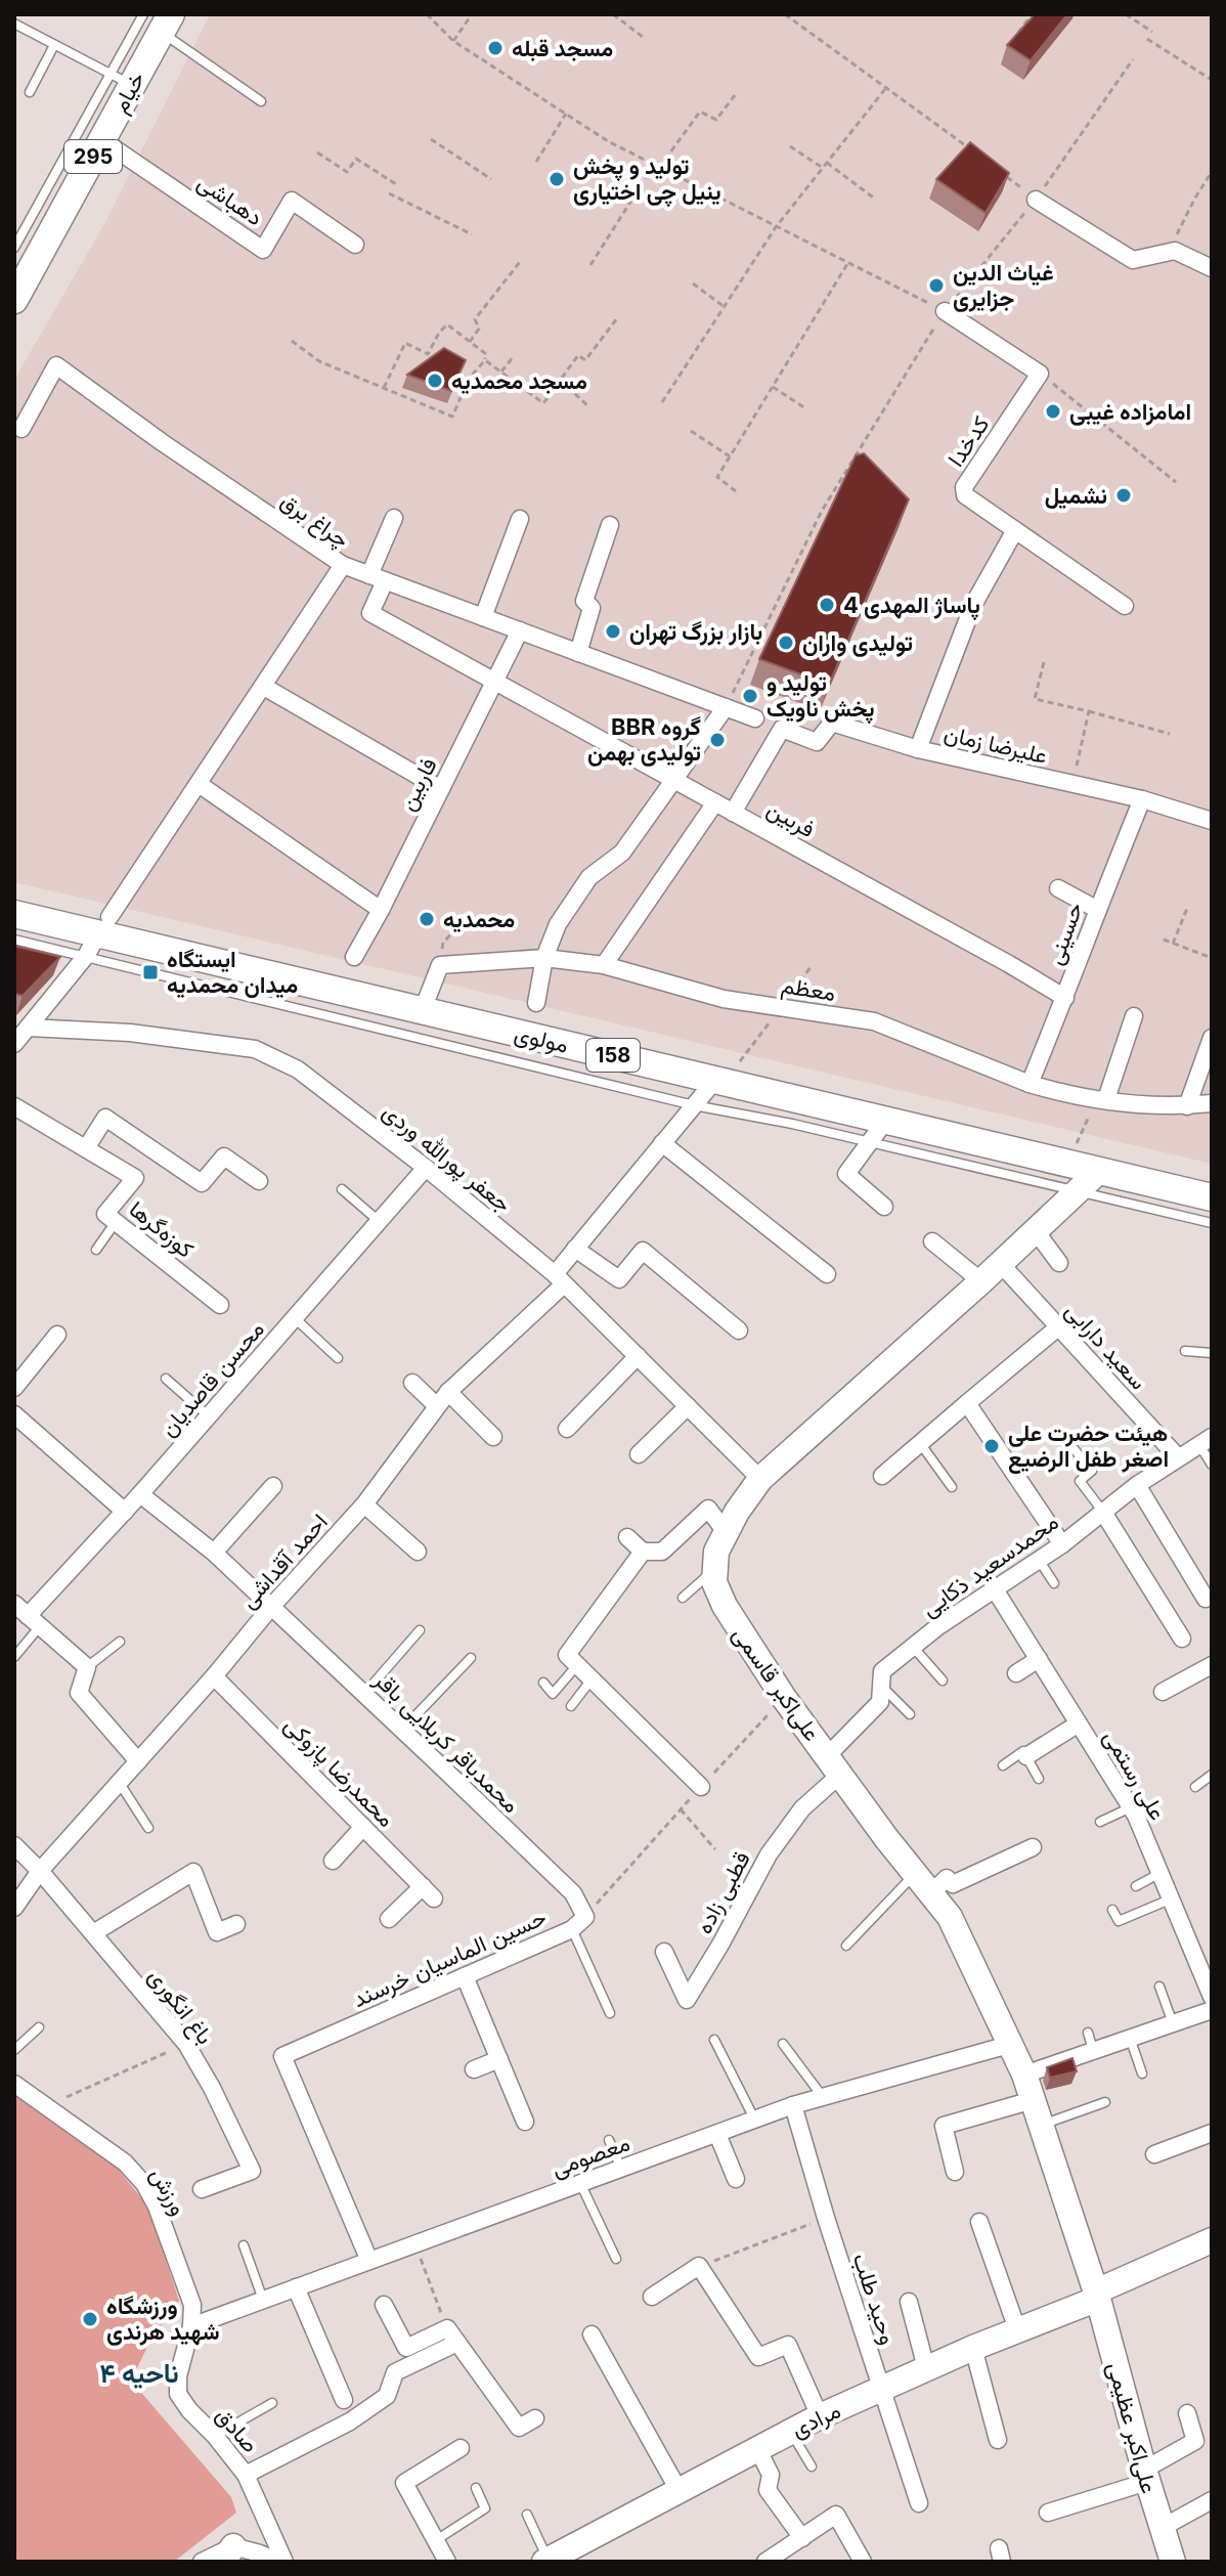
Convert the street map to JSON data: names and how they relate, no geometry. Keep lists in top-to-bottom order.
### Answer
{
  "streets": {
    "main road": [
      "خیام",
      "295",
      "مولوی",
      "158"
    ],
    "street": [
      "دهباشی",
      "کدخدا",
      "چراغ برق",
      "علیرضا زمان",
      "فاربین",
      "فربین",
      "حسینی",
      "معظم",
      "جعفر پورالله وردی",
      "کوزه‌گرها",
      "سعید دارابی",
      "محسن قاصدیان",
      "احمد آقداشی",
      "محمدسعید ذکایی",
      "علی‌اکبر قاسمی",
      "محمدباقر کربلایی باقر",
      "محمدرضا پازوکی",
      "علی رستمی",
      "قطبی زاده",
      "حسین الماسیان خرسند",
      "باغ انگوری",
      "معصومی",
      "ورزش",
      "وحید طلب",
      "مرادی",
      "علی‌اکبر عظیمی",
      "صادق"
    ]
  },
  "crossings": [
    ["خیام", "دهباشی"],
    ["چراغ برق", "مولوی"],
    ["چراغ برق", "جعفر پورالله وردی"],
    ["علیرضا زمان", "فربین"],
    ["علیرضا زمان", "حسینی"],
    ["فاربین", "فربین"],
    ["فربین", "حسینی"],
    ["حسینی", "معظم"],
    ["مولوی", "احمد آقداشی"],
    ["جعفر پورالله وردی", "محسن قاصدیان"],
    ["جعفر پورالله وردی", "احمد آقداشی"],
    ["سعید دارابی", "محمدسعید ذکایی"],
    ["محسن قاصدیان", "محمدباقر کربلایی باقر"],
    ["احمد آقداشی", "محمدباقر کربلایی باقر"],
    ["احمد آقداشی", "محمدرضا پازوکی"],
    ["احمد آقداشی", "باغ انگوری"],
    ["محمدسعید ذکایی", "علی‌اکبر قاسمی"],
    ["محمدسعید ذکایی", "علی رستمی"],
    ["محمدسعید ذکایی", "قطبی زاده"],
    ["علی‌اکبر قاسمی", "قطبی زاده"],
    ["علی‌اکبر قاسمی", "معصومی"],
    ["علی‌اکبر قاسمی", "مرادی"],
    ["علی‌اکبر قاسمی", "علی‌اکبر عظیمی"],
    ["محمدباقر کربلایی باقر", "حسین الماسیان خرسند"],
    ["حسین الماسیان خرسند", "معصومی"],
    ["معصومی", "ورزش"],
    ["معصومی", "وحید طلب"],
    ["معصومی", "صادق"],
    ["ورزش", "صادق"],
    ["وحید طلب", "مرادی"],
    ["مرادی", "علی‌اکبر عظیمی"]
  ],
  "districts": ["ناحیه ۴"],
  "places": {
    "other": [
      "مسجد قبله",
      "تولید و پخش ینیل چی اختیاری",
      "غیاث الدین جزایری",
      "مسجد محمدیه",
      "امامزاده غیبی",
      "نشمیل",
      "پاساژ المهدی 4",
      "بازار بزرگ تهران",
      "تولیدی واران",
      "تولید و پخش ناویک",
      "BBR گروه تولیدی بهمن",
      "محمدیه",
      "هیئت حضرت علی اصغر طفل الرضیع",
      "ورزشگاه شهید هرندی"
    ],
    "transit": ["ایستگاه میدان محمدیه"]
  }
}
